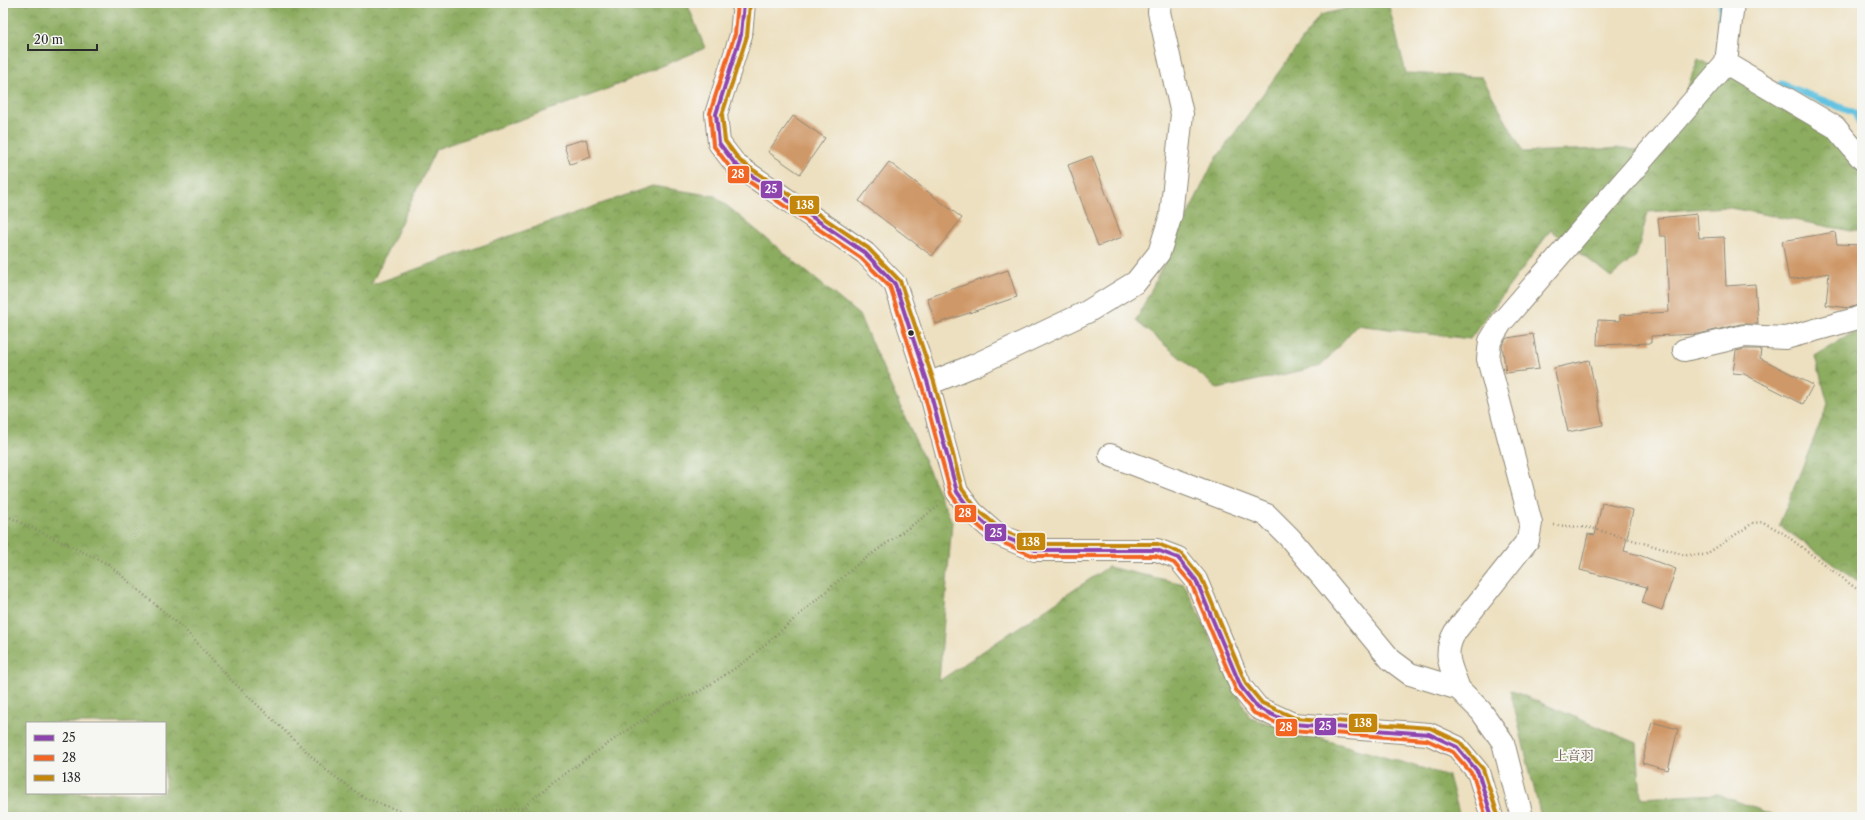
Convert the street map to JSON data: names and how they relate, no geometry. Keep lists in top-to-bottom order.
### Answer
{
  "districts": ["上音羽"],
  "lines": ["transit line 25", "transit line 28", "transit line 138"],
  "legend": ["25", "28", "138"],
  "scale_bar": "20 m"
}
